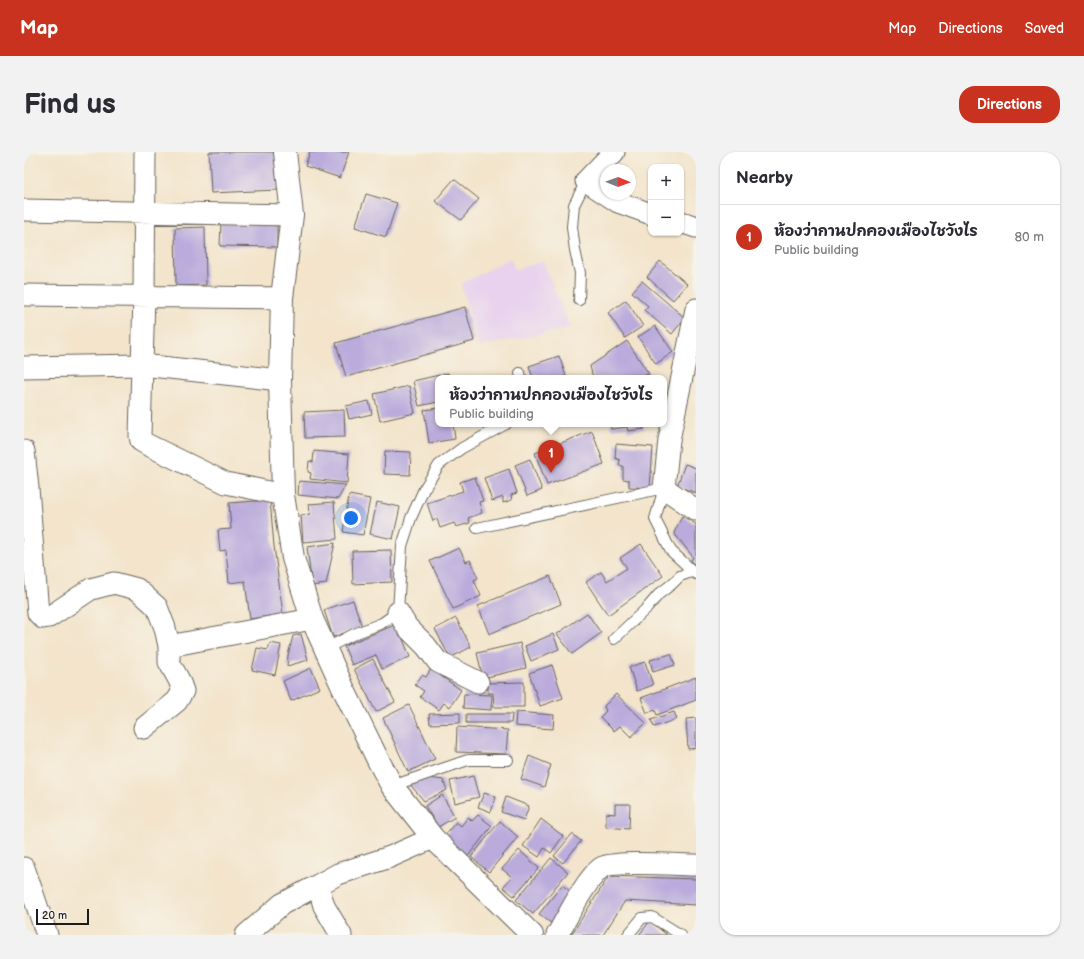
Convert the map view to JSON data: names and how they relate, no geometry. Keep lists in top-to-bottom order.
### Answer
{
  "scale_bar": "20 m",
  "north": "right",
  "page": {
    "header": "Map",
    "nav": ["Map", "Directions", "Saved"],
    "buttons": "Directions",
    "title": "Find us",
    "heading": "Nearby",
    "map_buttons": ["+", "−"],
    "list": [
      {
        "mark": "1",
        "name": "ห้องว่ากานปกคองเมืองไชวังไร",
        "note": "Public building",
        "value": "80 m"
      }
    ],
    "popup": ["ห้องว่ากานปกคองเมืองไชวังไร", "Public building"],
    "pins": "1",
    "scale": "20 m"
  }
}
